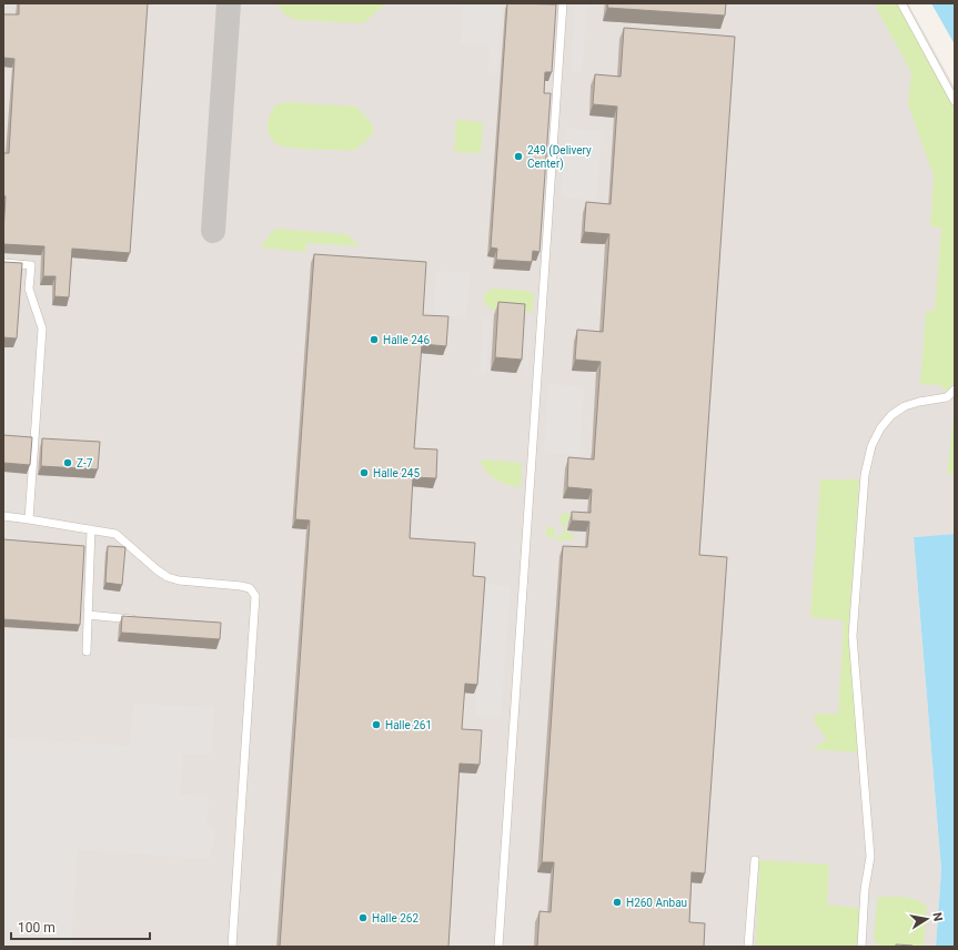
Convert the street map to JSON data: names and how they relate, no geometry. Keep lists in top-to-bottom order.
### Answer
{
  "places": [
    "249 (Delivery Center)",
    "Halle 246",
    "Z-7",
    "Halle 245",
    "Halle 261",
    "H260 Anbau",
    "Halle 262"
  ],
  "scale_bar": "100 m",
  "north": "right"
}
